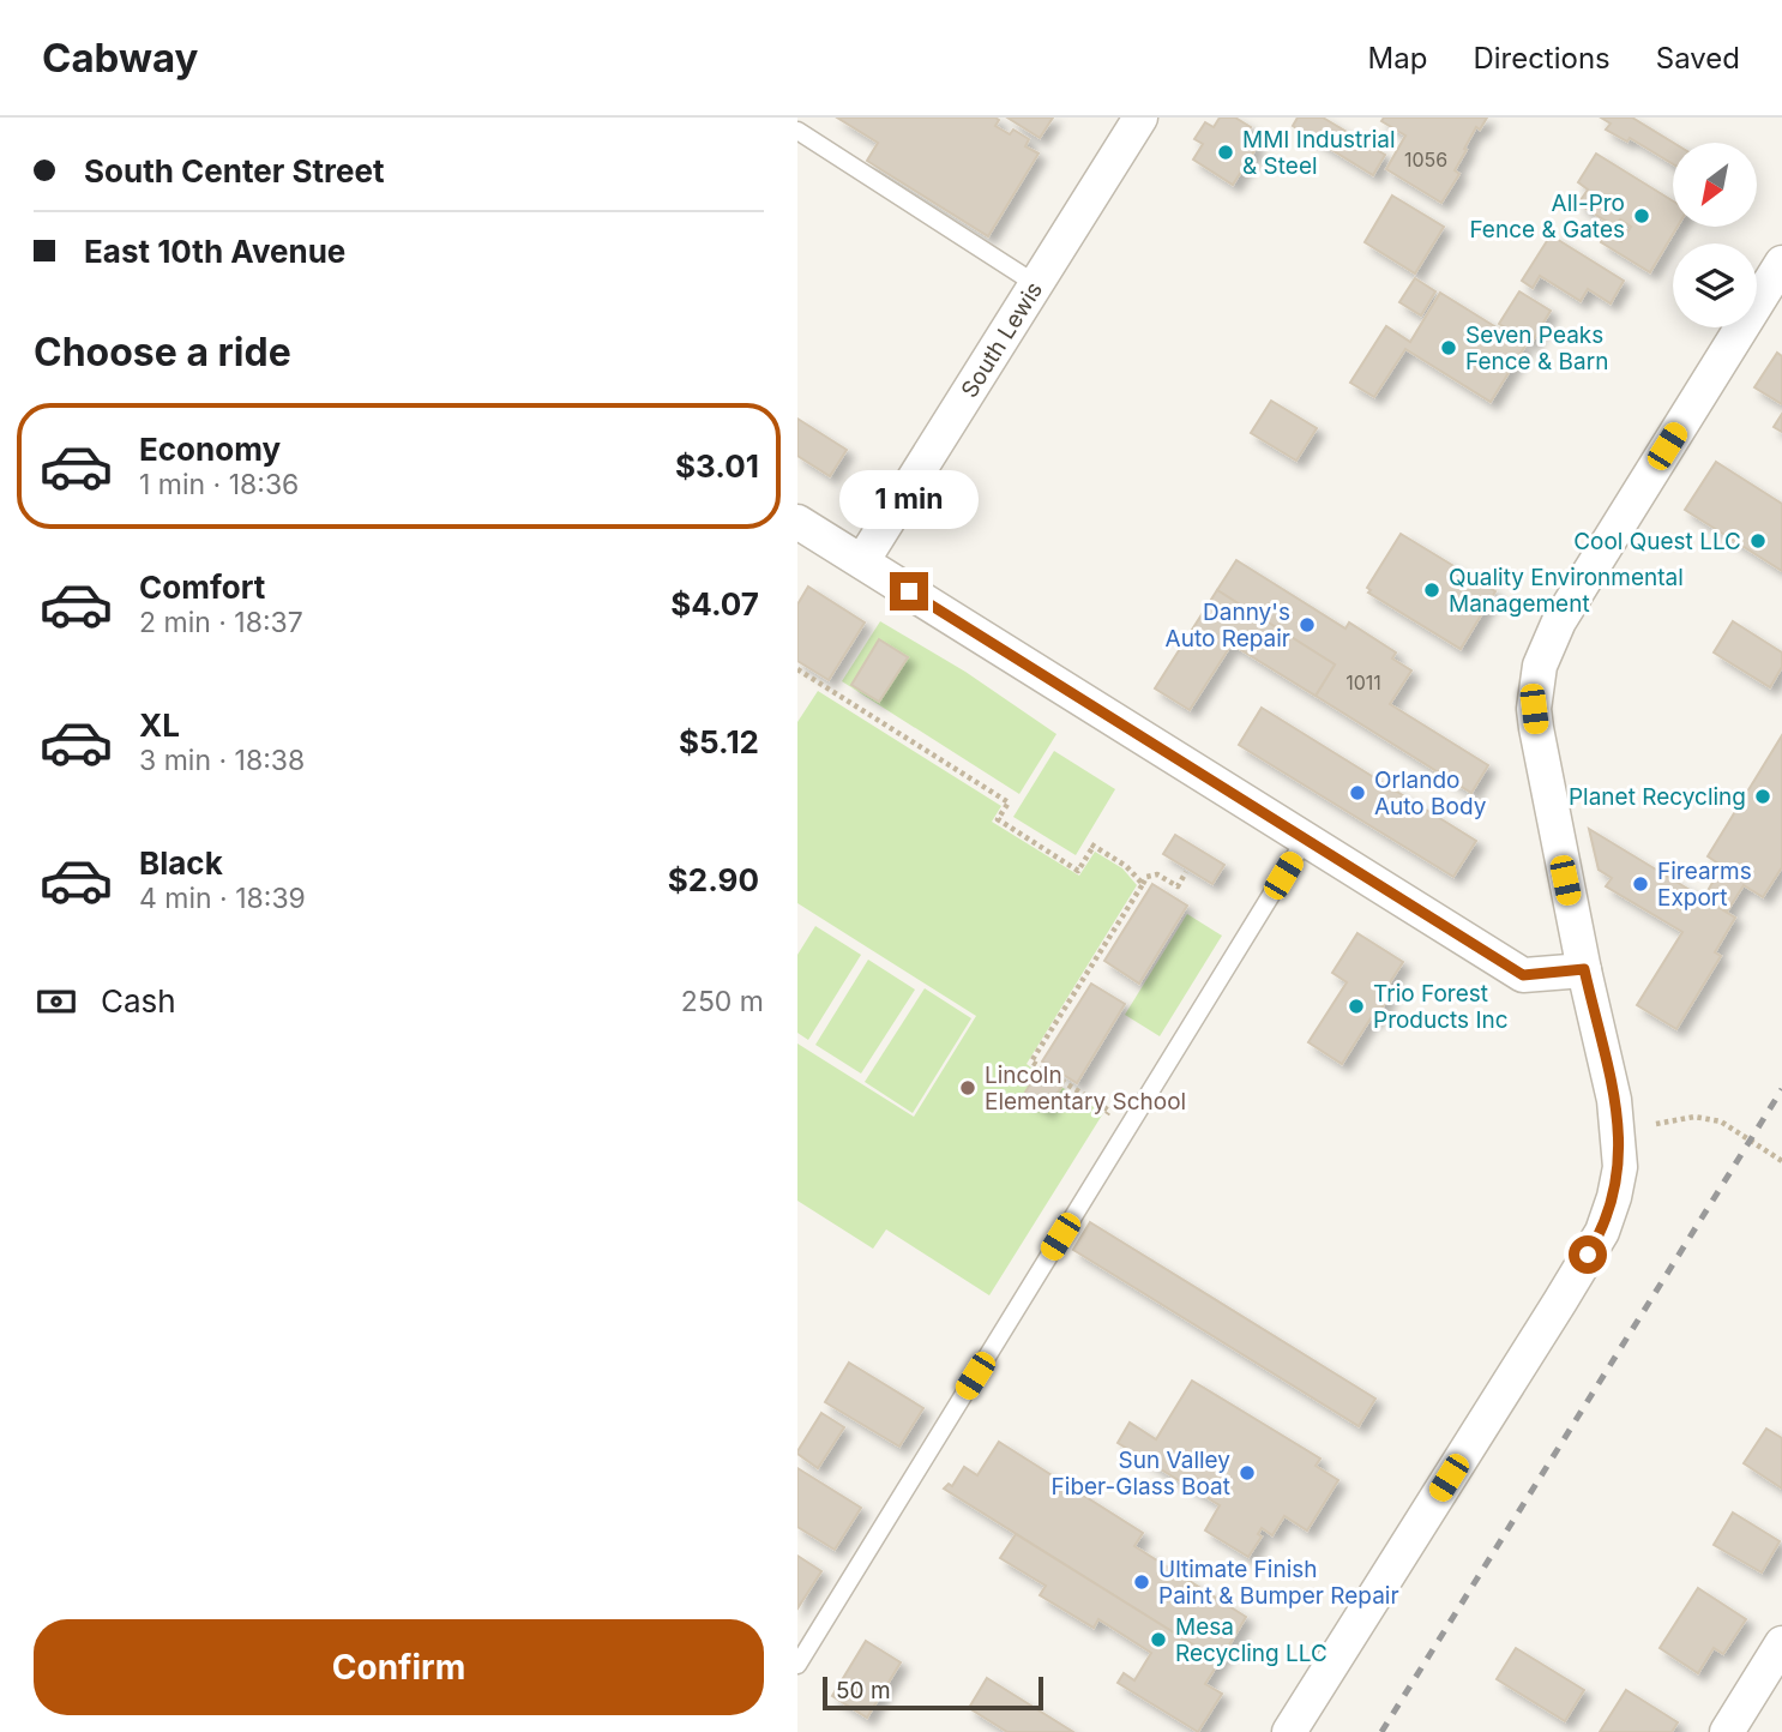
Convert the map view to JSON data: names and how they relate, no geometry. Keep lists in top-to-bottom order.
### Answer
{
  "streets": {
    "street": ["South Lewis"]
  },
  "places": [
    "MMI Industrial & Steel",
    "All-Pro Fence & Gates",
    "Seven Peaks Fence & Barn",
    "Cool Quest LLC",
    "Quality Environmental Management",
    "Danny's Auto Repair",
    "Orlando Auto Body",
    "Planet Recycling",
    "Firearms Export",
    "Trio Forest Products Inc",
    "Lincoln Elementary School",
    "Sun Valley Fiber-Glass Boat",
    "Ultimate Finish Paint & Bumper Repair",
    "Mesa Recycling LLC"
  ],
  "house_numbers": ["1056", "1011"],
  "scale_bar": "50 m",
  "north": "bottom left",
  "page": {
    "header": "Cabway",
    "nav": ["Map", "Directions", "Saved"],
    "banner": ["South Center Street", "East 10th Avenue"],
    "heading": "Choose a ride",
    "list": [
      {
        "name": "Economy",
        "note": "1 min · 18:36",
        "value": "$3.01"
      },
      {
        "name": "Comfort",
        "note": "2 min · 18:37",
        "value": "$4.07"
      },
      {
        "name": "XL",
        "note": "3 min · 18:38",
        "value": "$5.12"
      },
      {
        "name": "Black",
        "note": "4 min · 18:39",
        "value": "$2.90"
      }
    ],
    "bubble": "1 min",
    "pay": ["Cash", "250 m"],
    "buttons": "Confirm",
    "scale": "50 m"
  }
}
